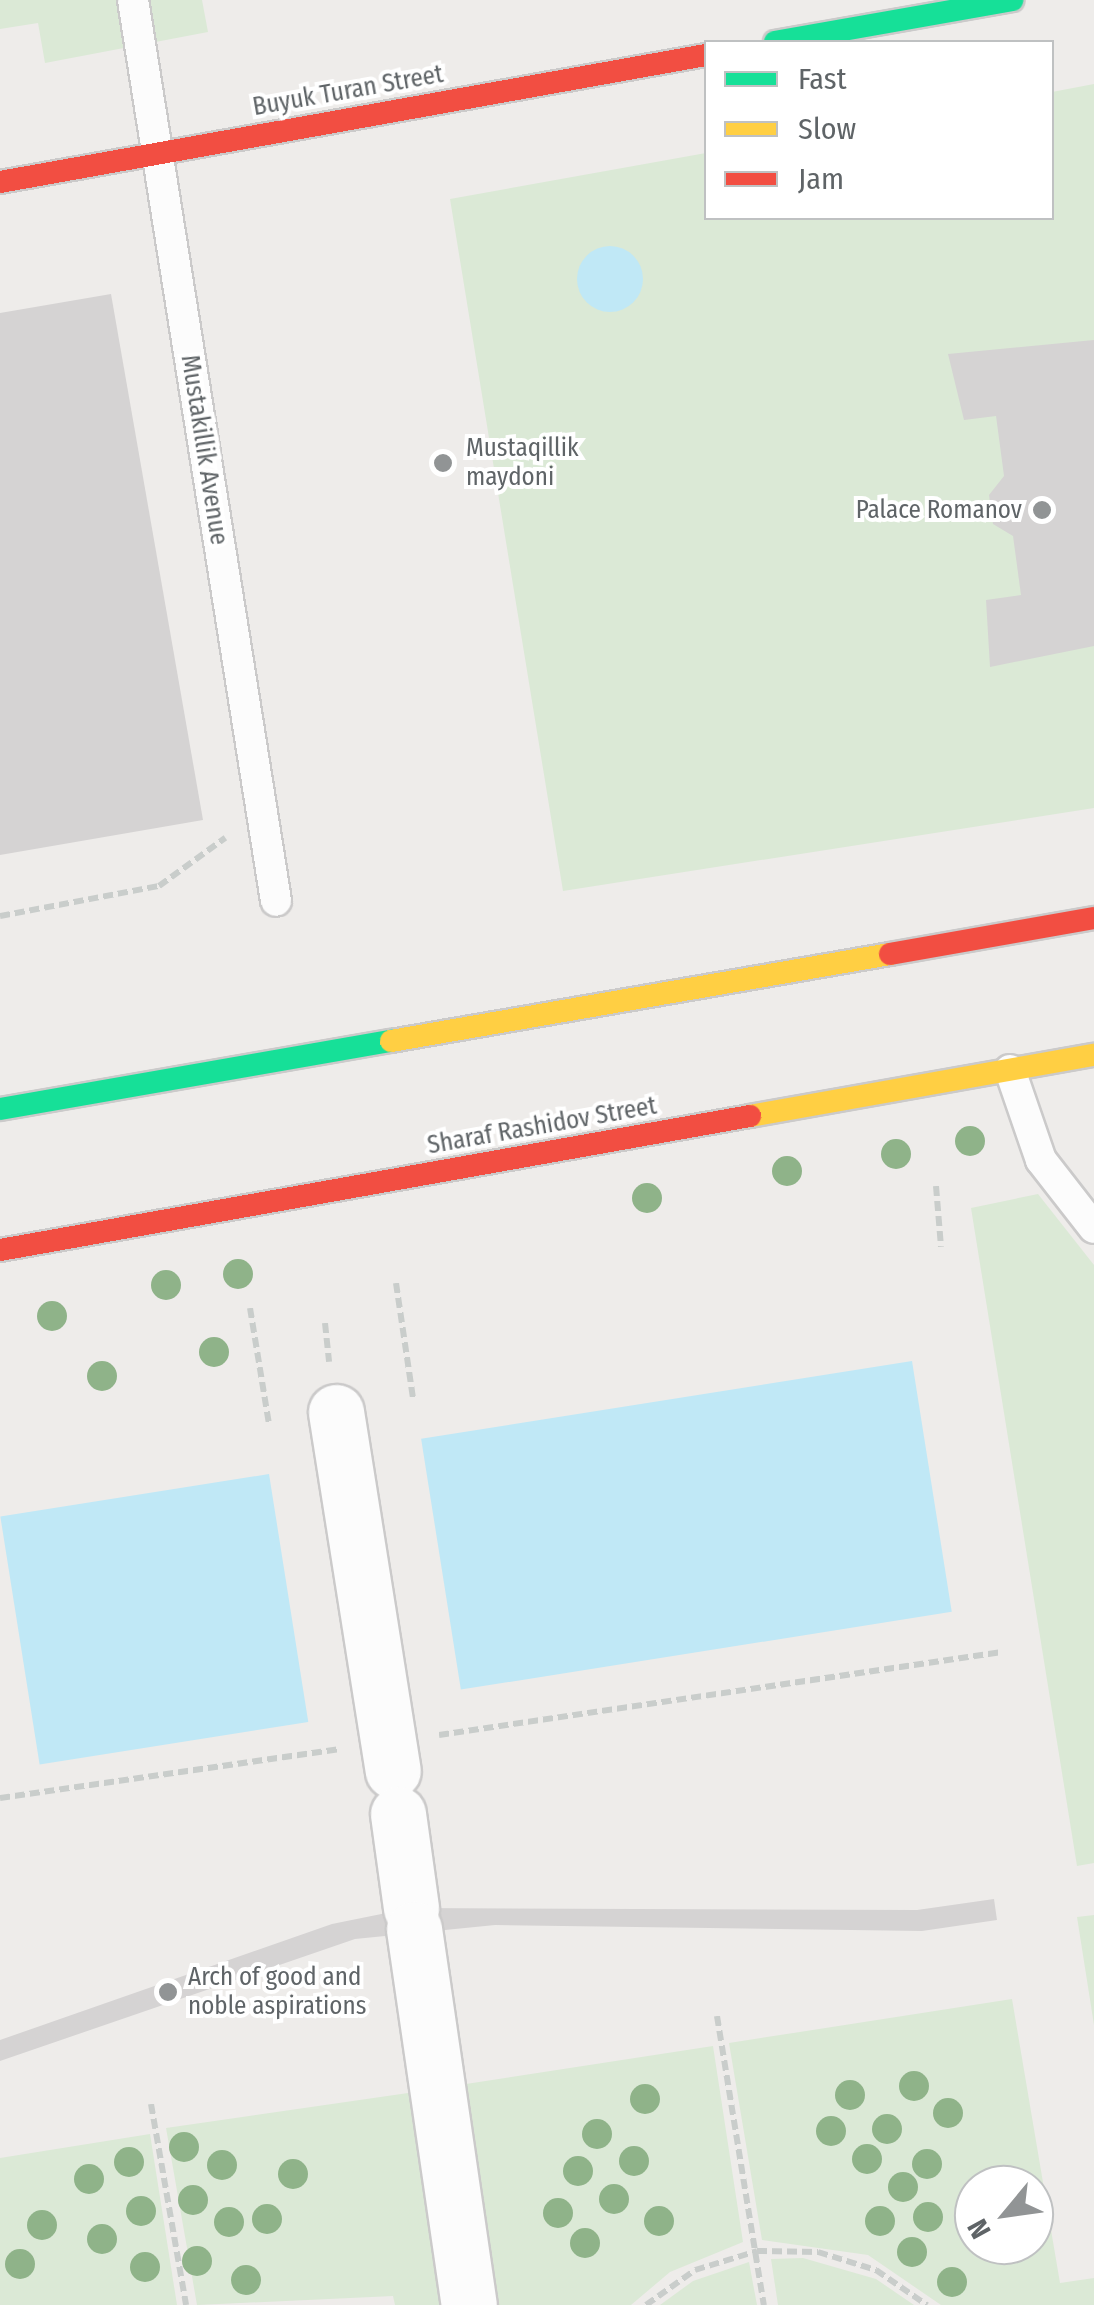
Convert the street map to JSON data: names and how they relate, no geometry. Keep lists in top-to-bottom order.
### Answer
{
  "streets": {
    "main road": ["Buyuk Turan Street", "Sharaf Rashidov Street"],
    "lane": ["Mustakillik Avenue"]
  },
  "crossings": [
    ["Buyuk Turan Street", "Mustakillik Avenue"]
  ],
  "places": ["Mustaqillik maydoni", "Palace Romanov", "Arch of good and noble aspirations"],
  "legend": ["Fast", "Slow", "Jam"],
  "north": "bottom left"
}
